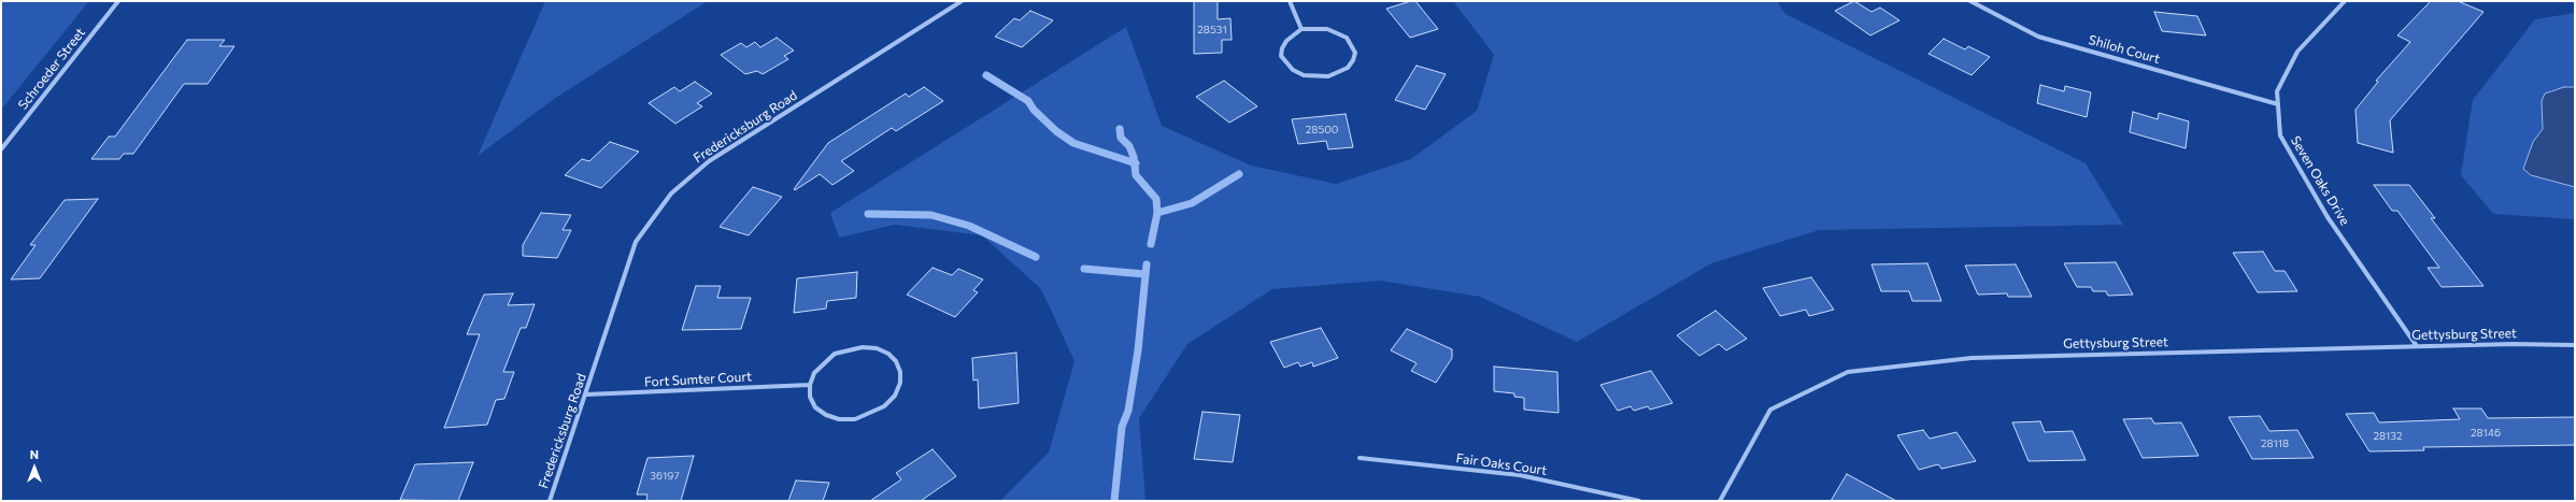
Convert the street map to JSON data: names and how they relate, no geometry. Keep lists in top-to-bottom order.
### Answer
{
  "streets": {
    "street": [
      "Shiloh Court",
      "Schroeder Street",
      "Fredericksburg Road",
      "Seven Oaks Drive",
      "Gettysburg Street",
      "Fort Sumter Court",
      "Fair Oaks Court"
    ]
  },
  "crossings": [
    ["Shiloh Court", "Seven Oaks Drive"],
    ["Fredericksburg Road", "Fort Sumter Court"],
    ["Seven Oaks Drive", "Gettysburg Street"]
  ],
  "house_numbers": [
    "28531",
    "28500",
    "28146",
    "28132",
    "28118",
    "36197"
  ],
  "north": "top"
}
